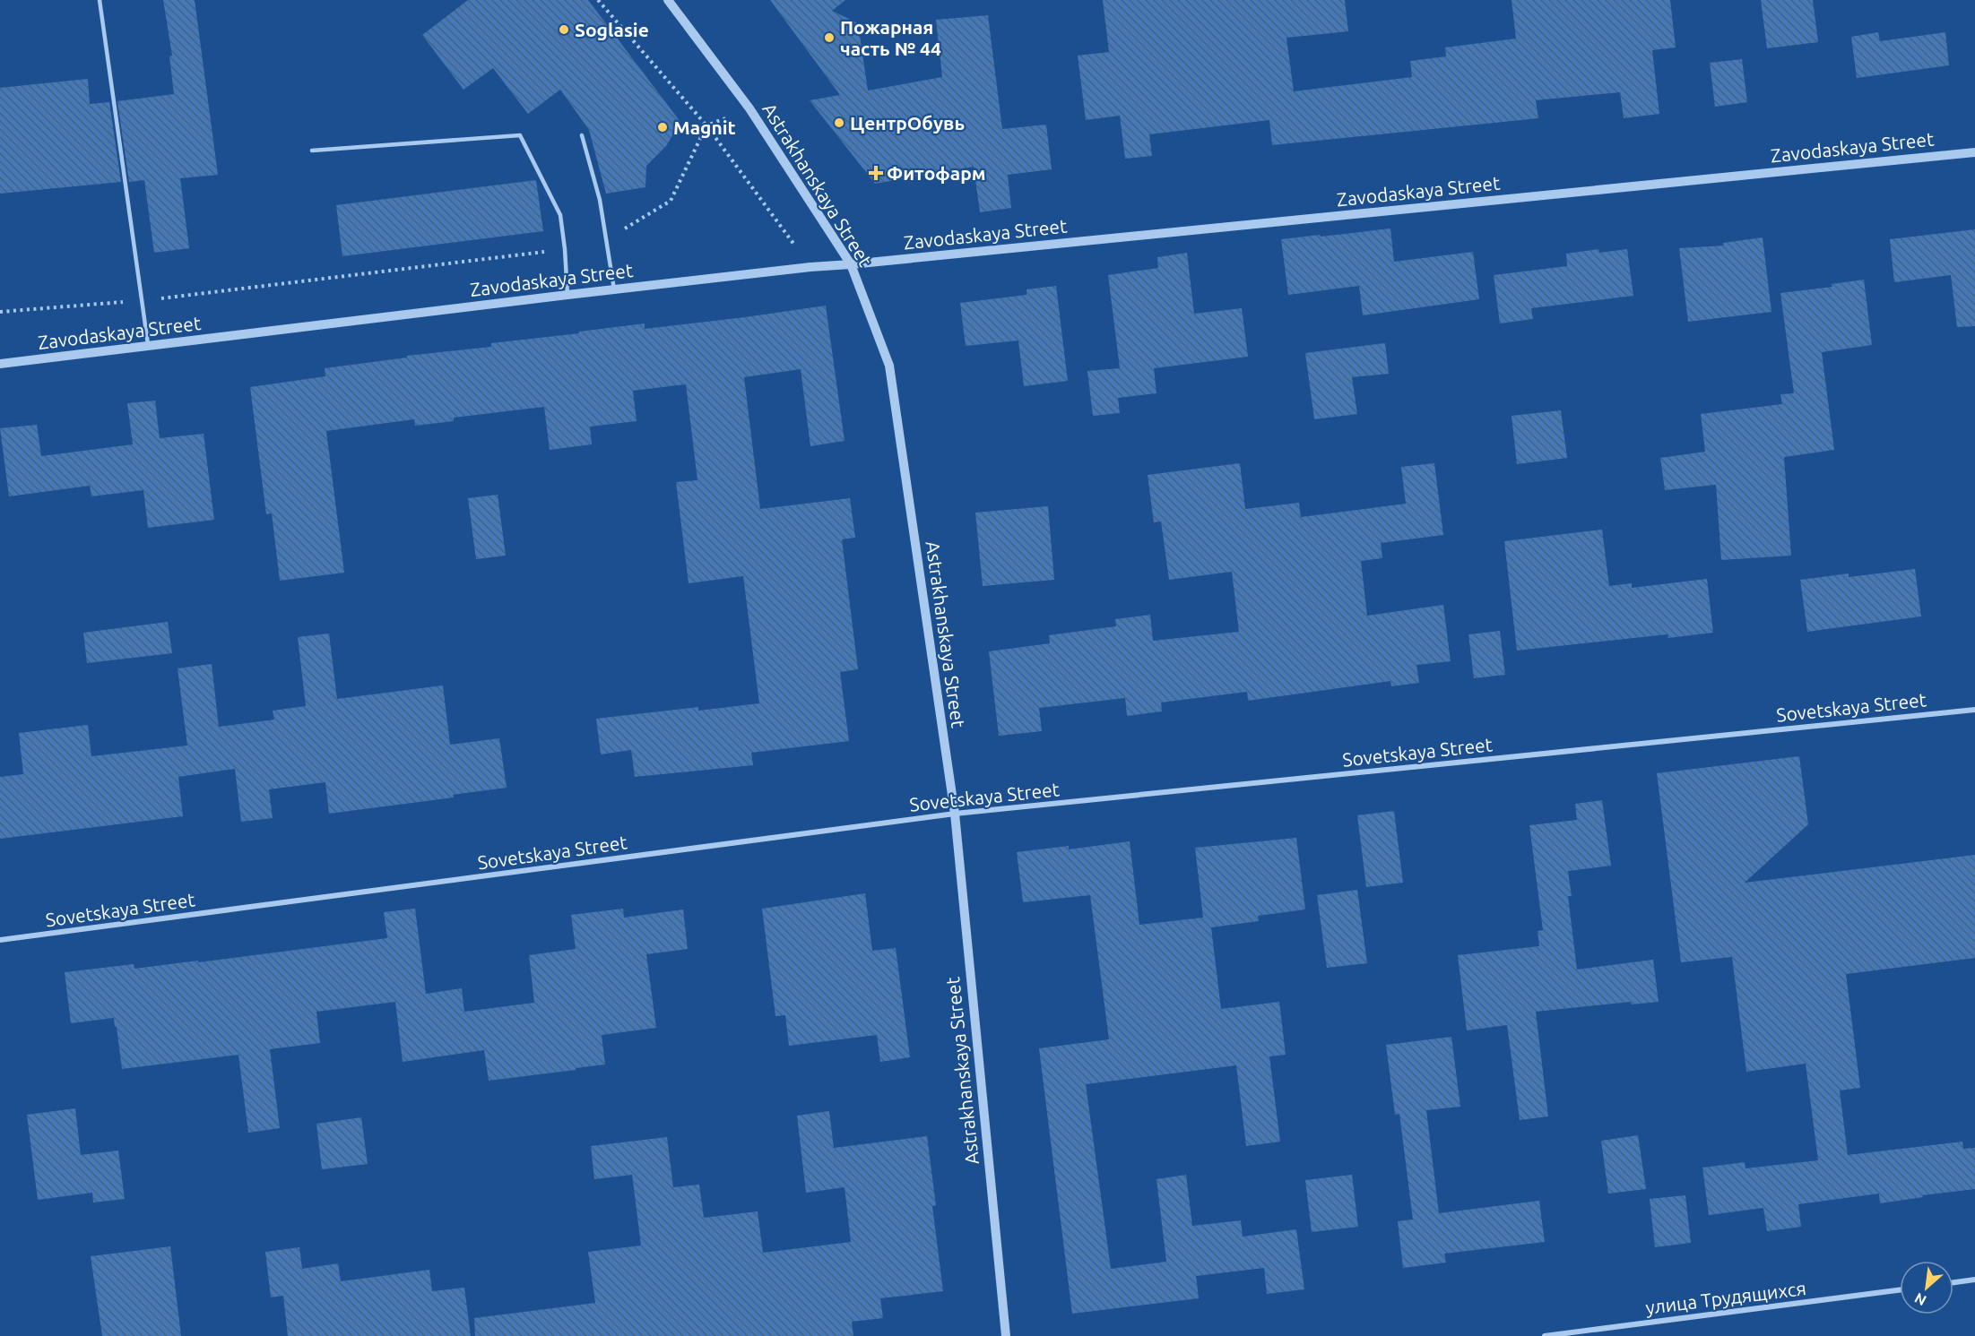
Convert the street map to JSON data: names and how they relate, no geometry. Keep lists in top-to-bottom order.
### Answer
{
  "streets": {
    "street": [
      "Zavodaskaya Street",
      "Astrakhanskaya Street",
      "Sovetskaya Street",
      "улица Трудящихся"
    ]
  },
  "crossings": [
    ["Zavodaskaya Street", "Astrakhanskaya Street"],
    ["Astrakhanskaya Street", "Sovetskaya Street"]
  ],
  "places": {
    "other": [
      "Soglasie",
      "Пожарная часть № 44",
      "ЦентрОбувь",
      "Magnit"
    ],
    "health": ["Фитофарм"]
  },
  "north": "bottom left"
}
